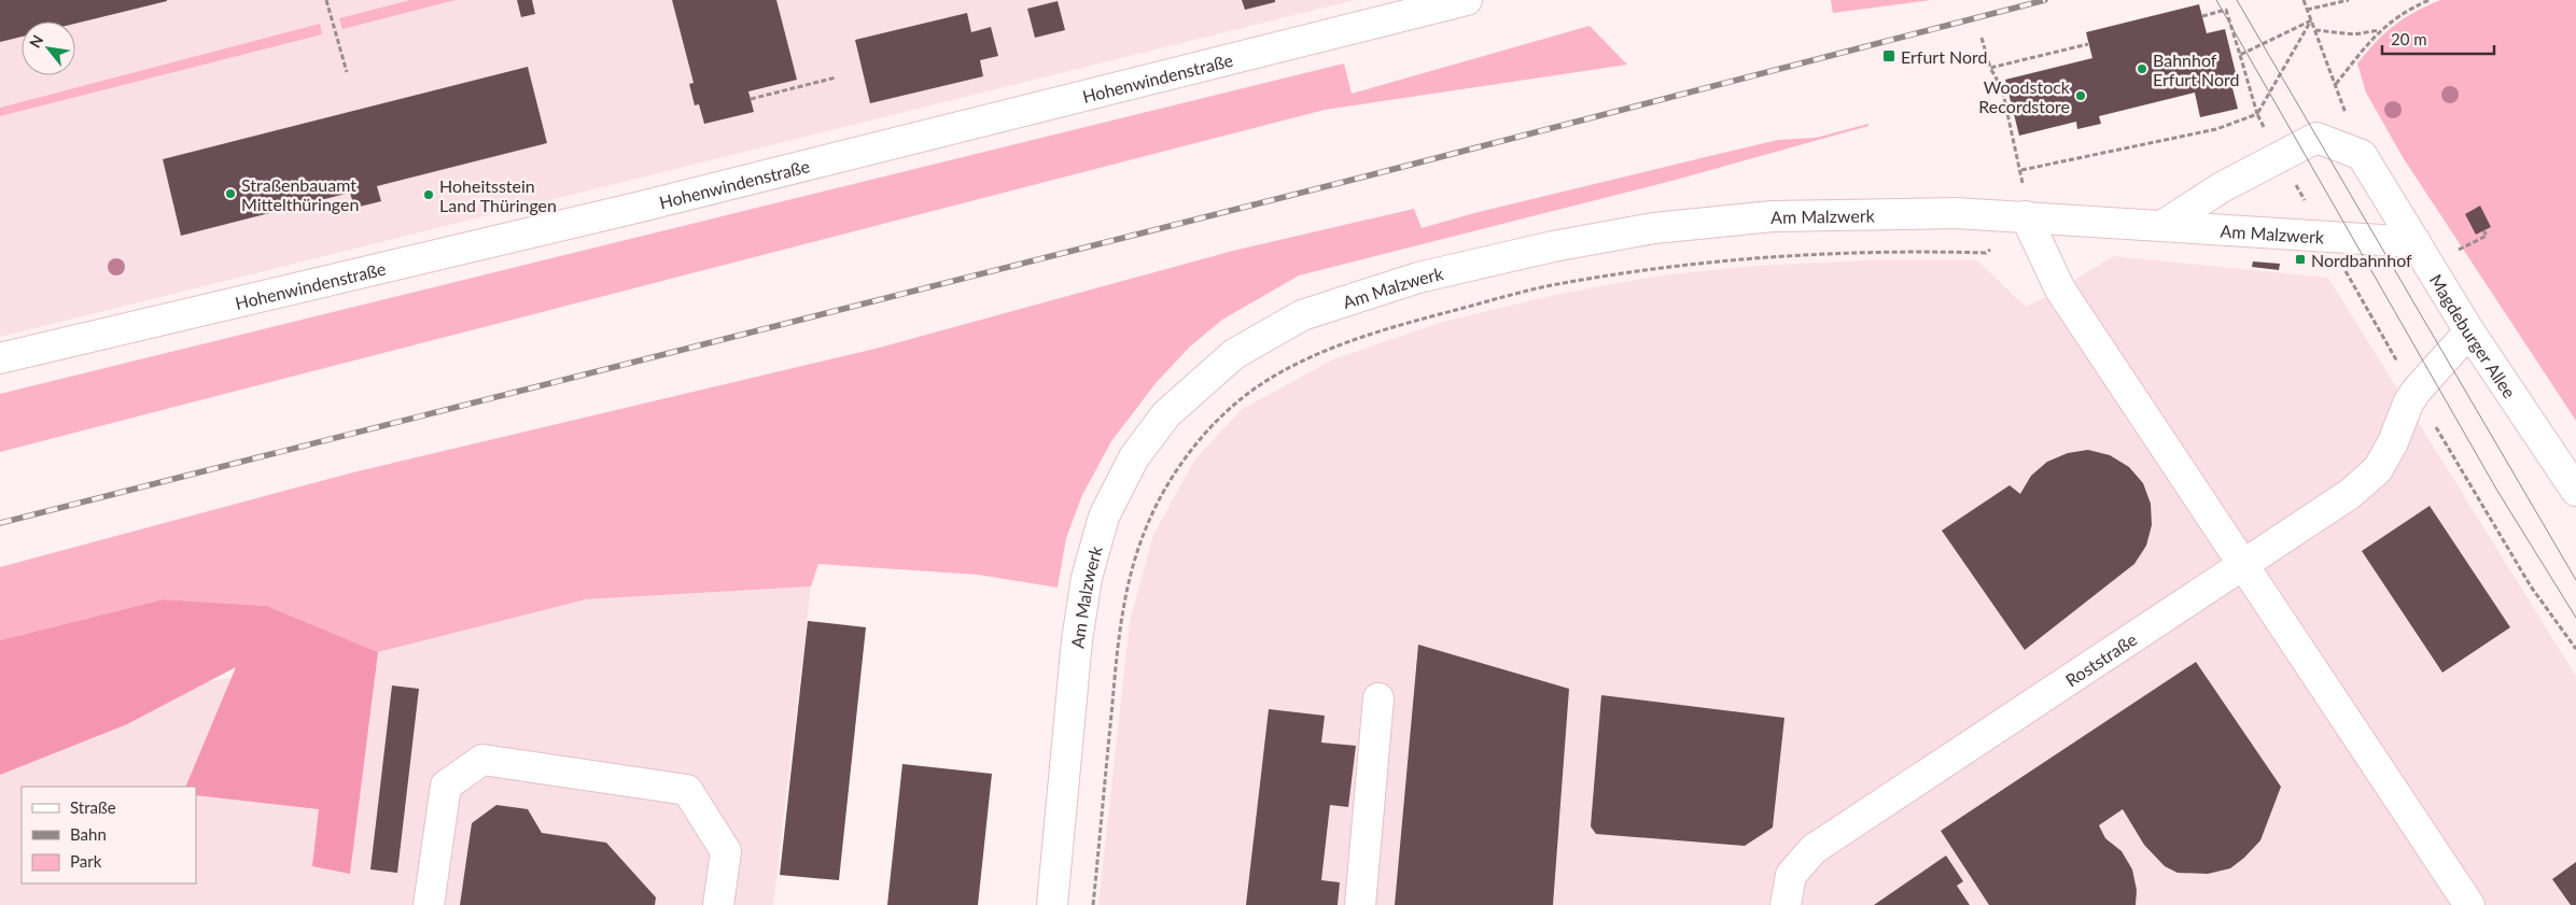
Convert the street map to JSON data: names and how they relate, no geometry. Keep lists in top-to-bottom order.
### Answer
{
  "streets": {
    "street": [
      "Hohenwindenstraße",
      "Am Malzwerk",
      "Magdeburger Allee",
      "Roststraße"
    ]
  },
  "crossings": [
    ["Am Malzwerk", "Magdeburger Allee"]
  ],
  "places": {
    "transit": ["Erfurt Nord", "Nordbahnhof"],
    "other": [
      "Bahnhof Erfurt Nord",
      "Woodstock Recordstore",
      "Straßenbauamt Mittelthüringen",
      "Hoheitsstein Land Thüringen"
    ]
  },
  "legend": ["Straße", "Bahn", "Park"],
  "scale_bar": "20 m",
  "north": "top left"
}
